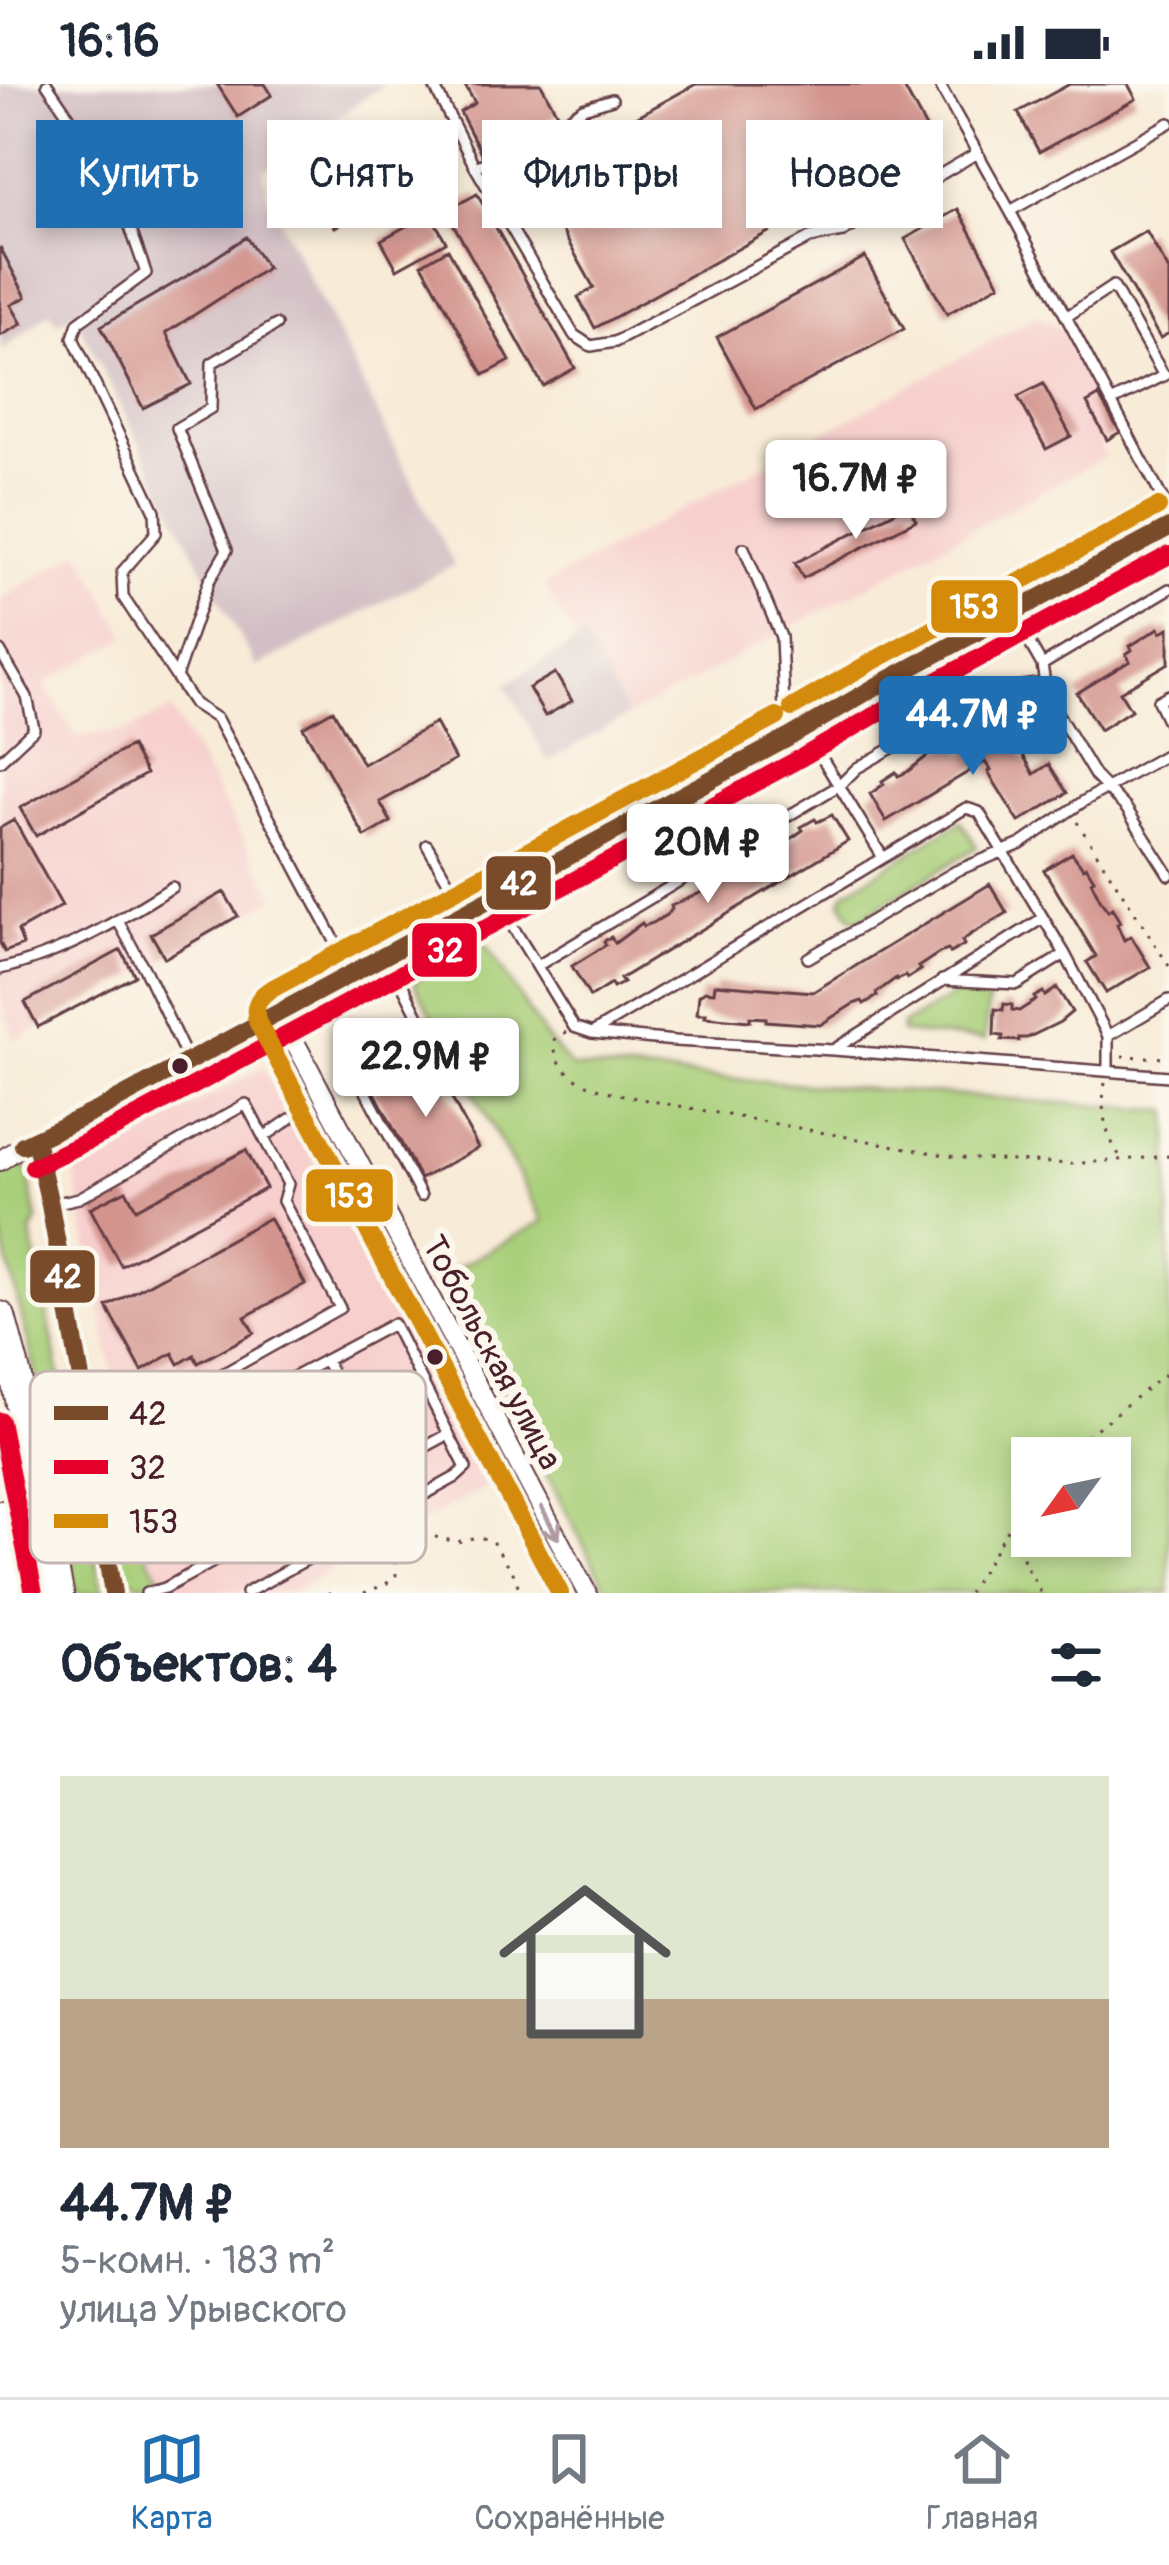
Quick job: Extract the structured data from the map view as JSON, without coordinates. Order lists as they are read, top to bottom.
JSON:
{
  "streets": {
    "street": ["Тобольская улица"]
  },
  "one_way": ["Тобольская улица"],
  "lines": ["transit line 153", "transit line 42", "transit line 32"],
  "legend": ["42", "32", "153"],
  "north": "bottom left",
  "page": {
    "status": "16:16",
    "chip": [
      "Купить",
      "Снять",
      "Фильтры",
      "Новое"
    ],
    "price": [
      "16.7M ₽",
      "44.7M ₽",
      "20M ₽",
      "22.9M ₽"
    ],
    "heading": "Объектов: 4",
    "list": [
      {
        "name": "44.7M ₽",
        "note": "5-комн. · 183 m² · улица Урывского"
      }
    ],
    "tabs": ["Карта", "Сохранённые", "Главная"]
  }
}
